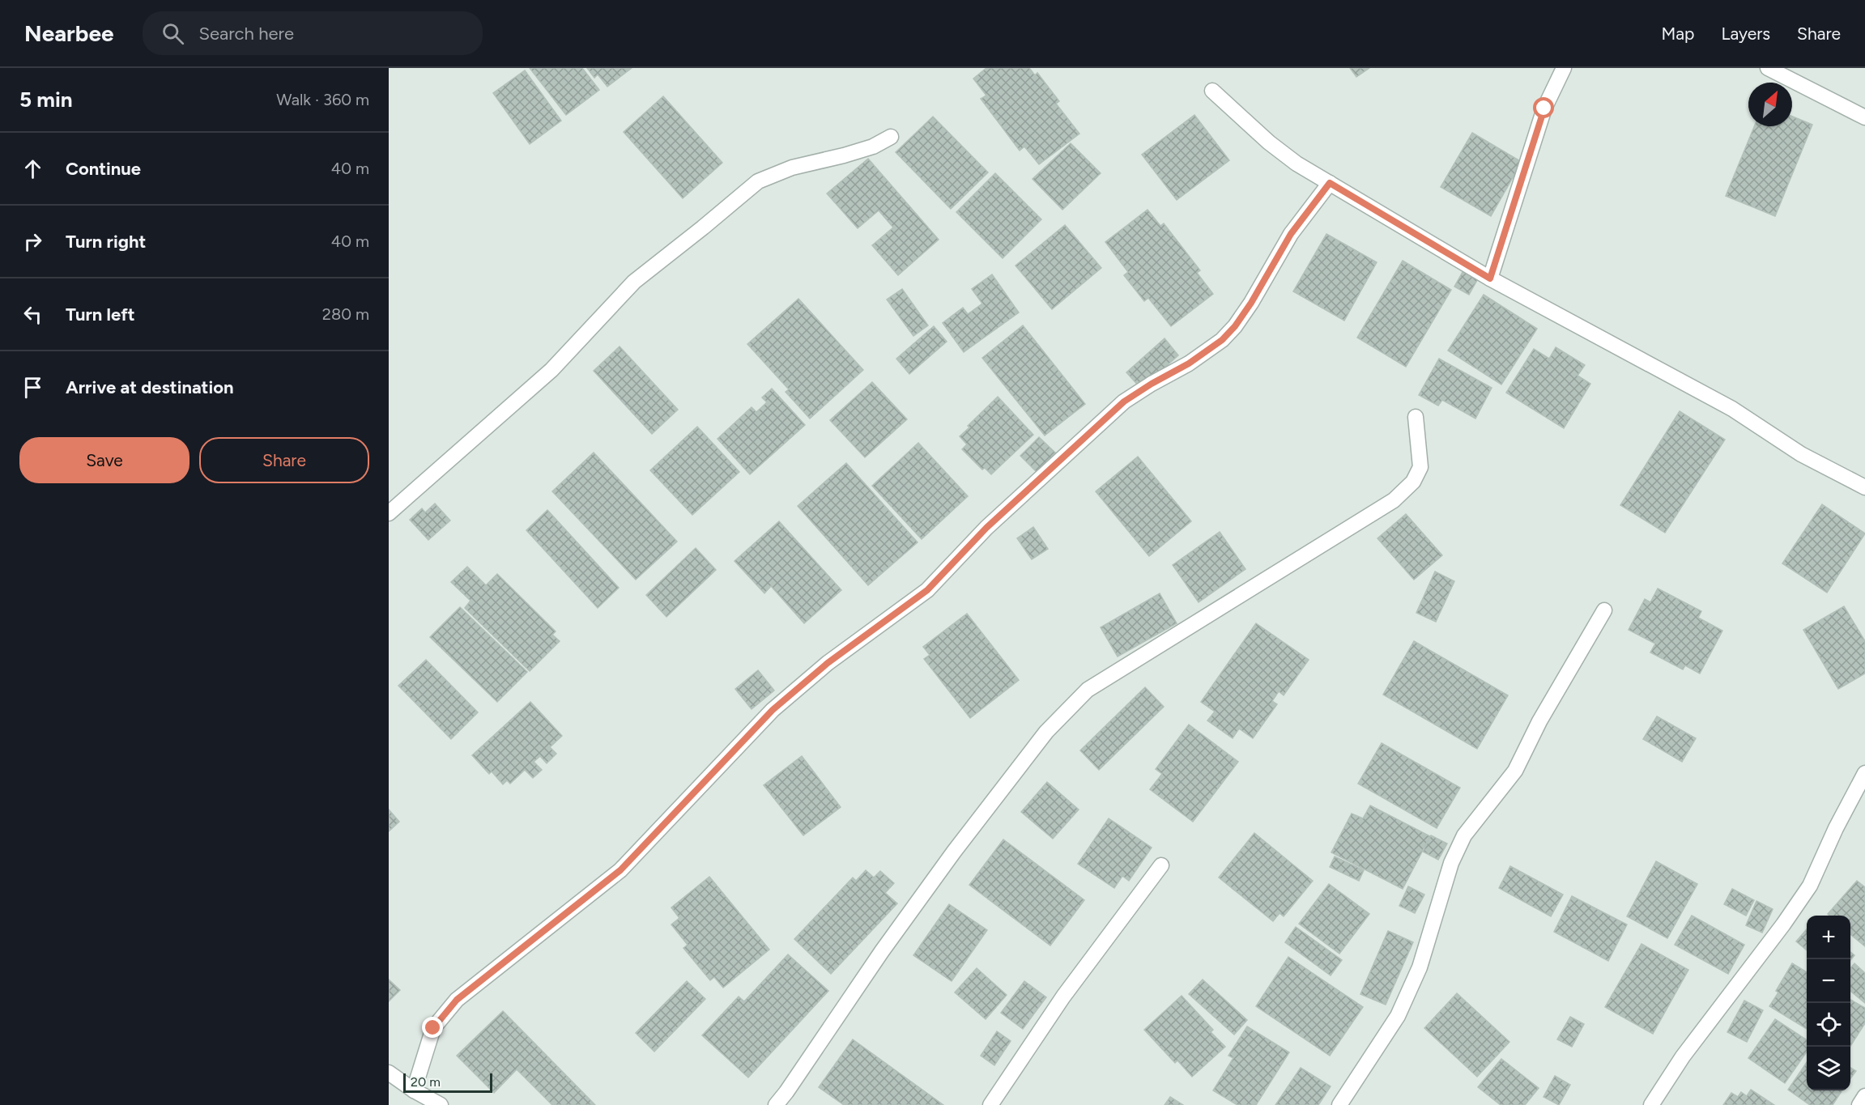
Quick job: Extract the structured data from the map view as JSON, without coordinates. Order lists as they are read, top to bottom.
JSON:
{
  "scale_bar": "20 m",
  "north": "top right",
  "page": {
    "header": "Nearbee",
    "search": "Search here",
    "nav": ["Map", "Layers", "Share"],
    "heading": ["5 min", "Walk · 360 m"],
    "list": [
      ["Continue", "40 m"],
      ["Turn right", "40 m"],
      ["Turn left", "280 m"],
      "Arrive at destination"
    ],
    "buttons": ["Save", "Share"],
    "map_buttons": ["+", "−"],
    "scale": "20 m"
  }
}
